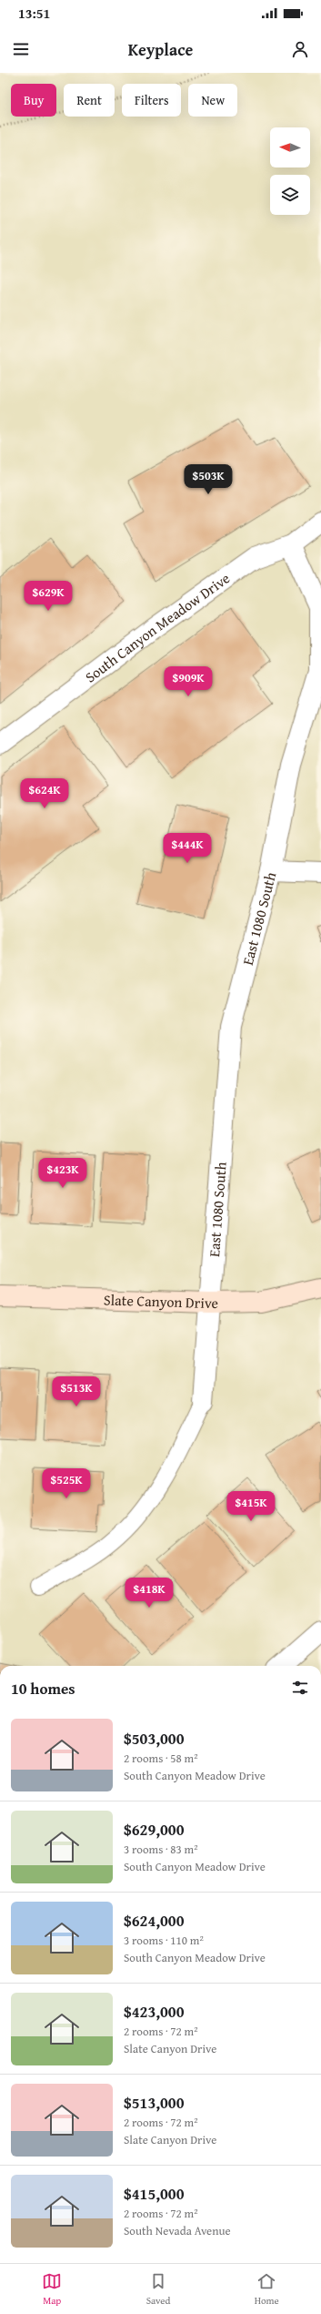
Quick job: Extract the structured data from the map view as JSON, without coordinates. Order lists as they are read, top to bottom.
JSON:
{
  "streets": {
    "street": ["South Canyon Meadow Drive", "East 1080 South", "Slate Canyon Drive"]
  },
  "crossings": [
    ["South Canyon Meadow Drive", "East 1080 South"],
    ["East 1080 South", "Slate Canyon Drive"]
  ],
  "north": "left",
  "page": {
    "status": "13:51",
    "header": "Keyplace",
    "chip": [
      "Buy",
      "Rent",
      "Filters",
      "New"
    ],
    "price": [
      "$503K",
      "$629K",
      "$909K",
      "$624K",
      "$444K",
      "$423K",
      "$513K",
      "$525K",
      "$415K",
      "$418K"
    ],
    "heading": "10 homes",
    "list": [
      {
        "name": "$503,000",
        "note": "2 rooms · 58 m² · South Canyon Meadow Drive"
      },
      {
        "name": "$629,000",
        "note": "3 rooms · 83 m² · South Canyon Meadow Drive"
      },
      {
        "name": "$624,000",
        "note": "3 rooms · 110 m² · South Canyon Meadow Drive"
      },
      {
        "name": "$423,000",
        "note": "2 rooms · 72 m² · Slate Canyon Drive"
      },
      {
        "name": "$513,000",
        "note": "2 rooms · 72 m² · Slate Canyon Drive"
      },
      {
        "name": "$415,000",
        "note": "2 rooms · 72 m² · South Nevada Avenue"
      }
    ],
    "tabs": ["Map", "Saved", "Home"]
  }
}
